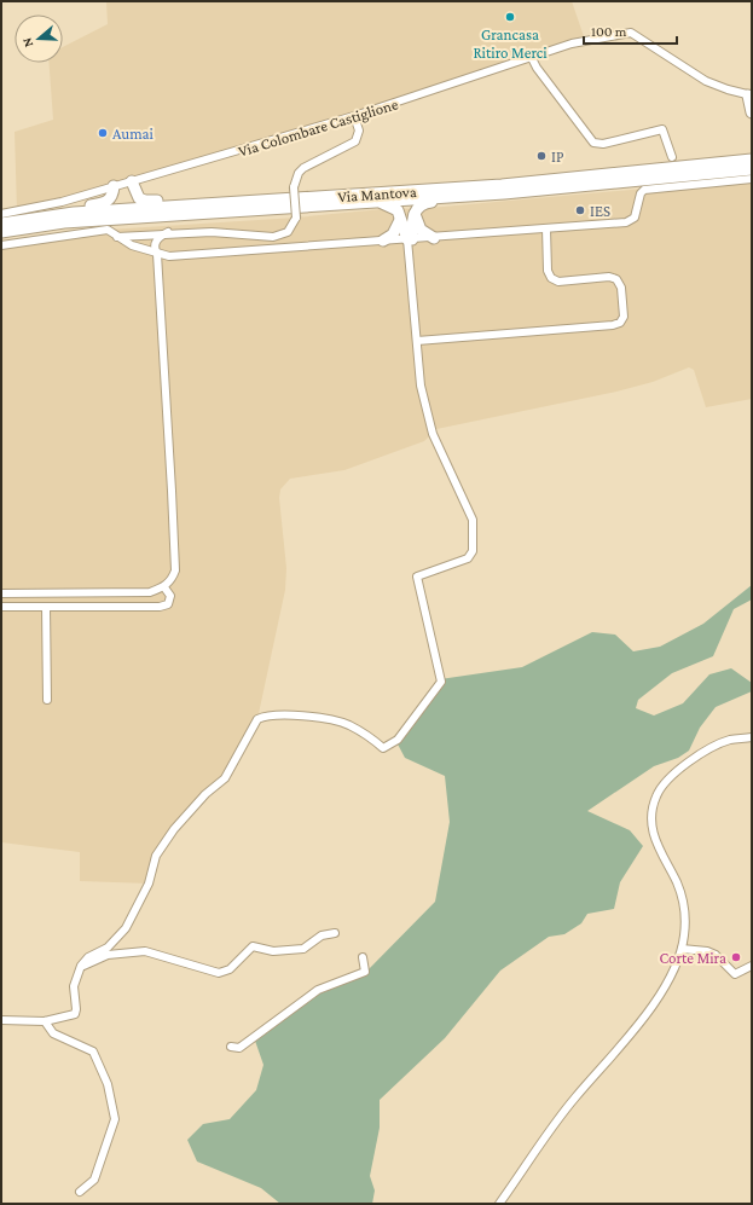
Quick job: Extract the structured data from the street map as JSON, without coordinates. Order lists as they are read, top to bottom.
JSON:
{
  "streets": {
    "highway": ["Via Mantova"],
    "street": ["Via Colombare Castiglione"]
  },
  "places": [
    "Grancasa Ritiro Merci",
    "Aumai",
    "IP",
    "IES",
    "Corte Mira"
  ],
  "scale_bar": "100 m",
  "north": "left"
}
